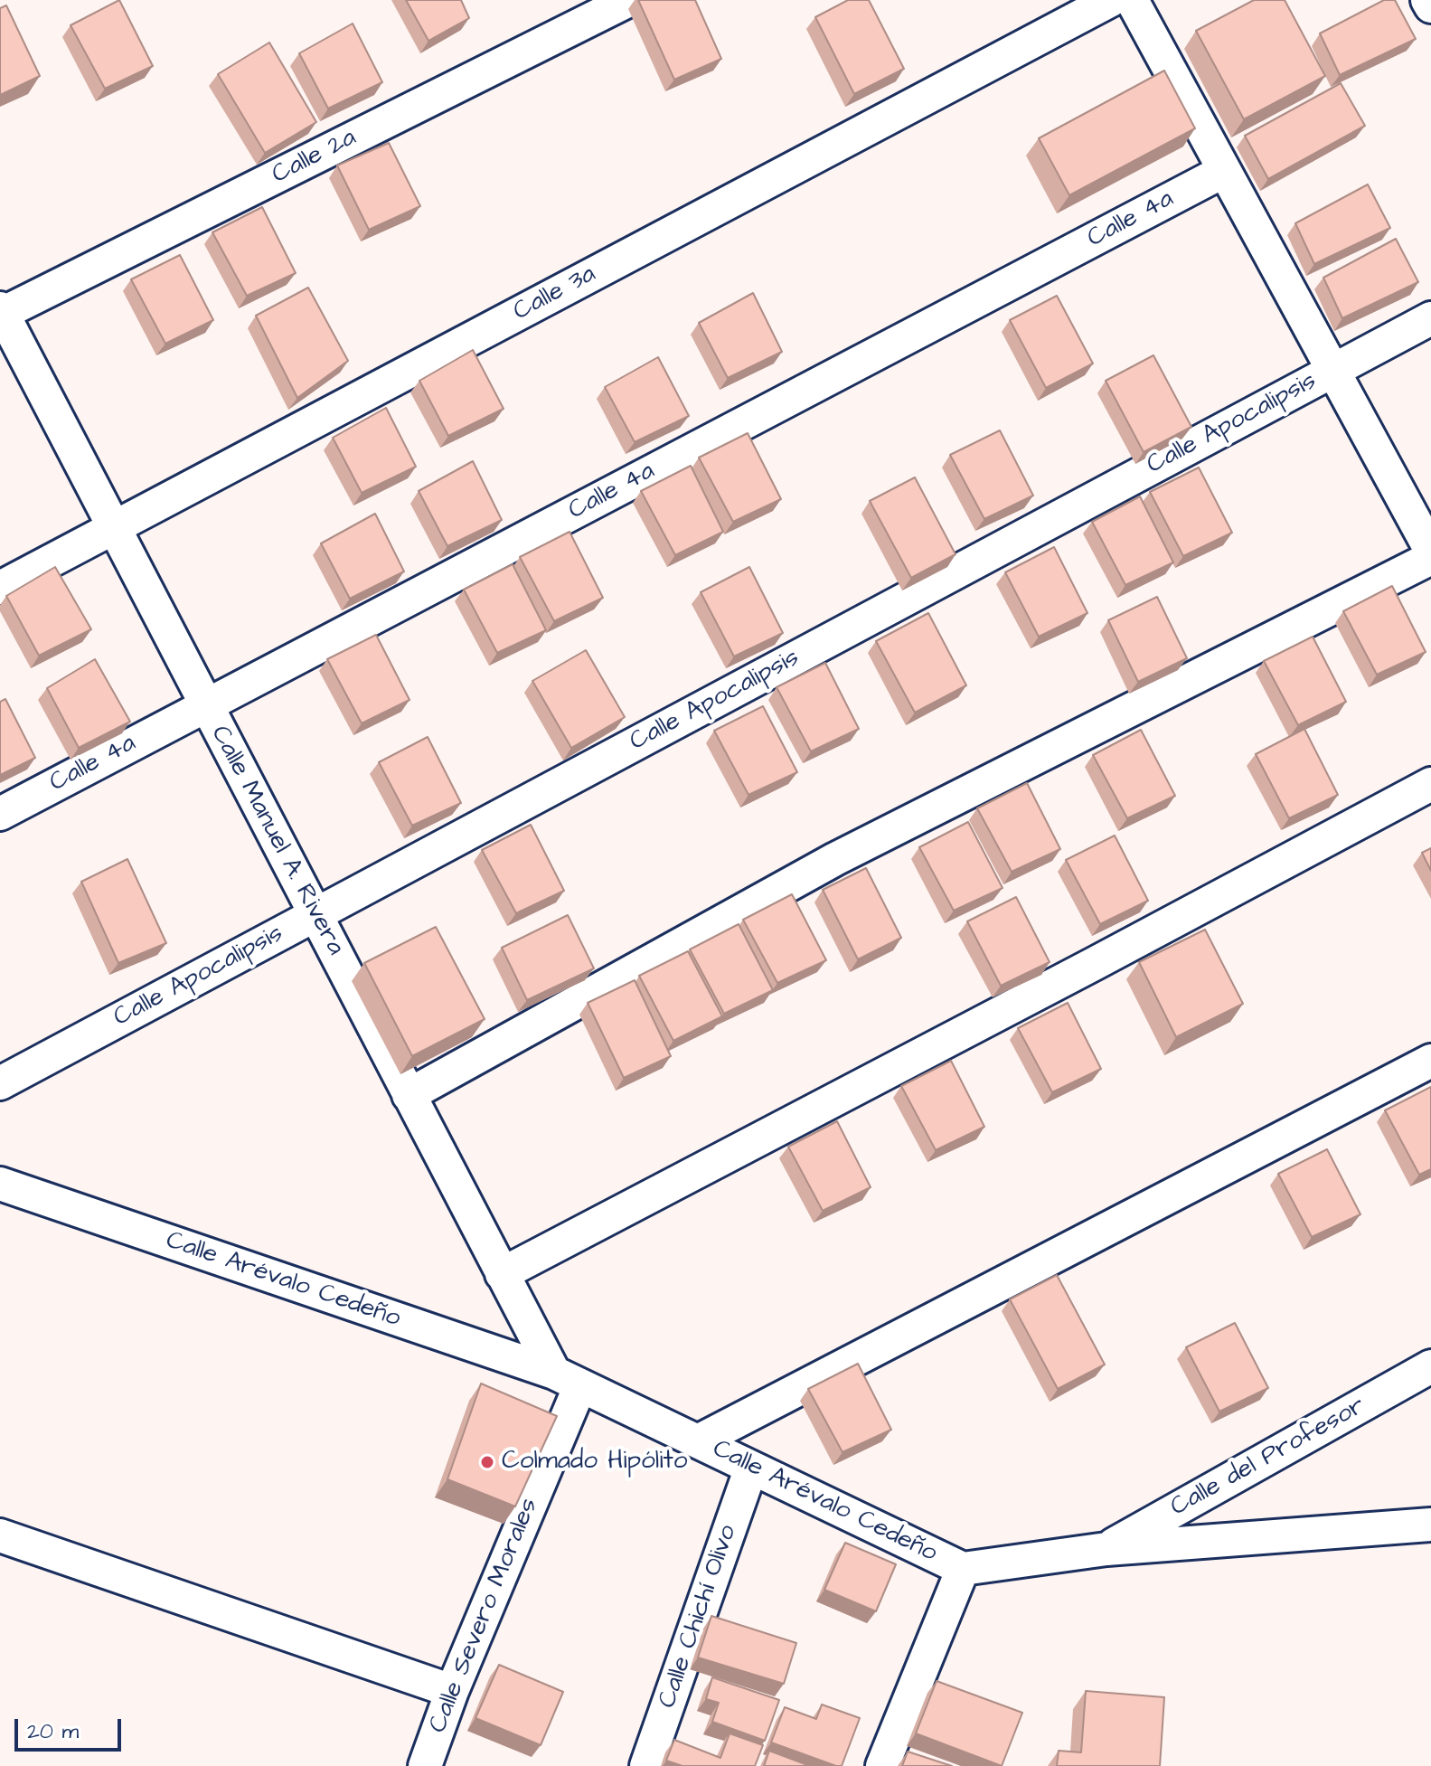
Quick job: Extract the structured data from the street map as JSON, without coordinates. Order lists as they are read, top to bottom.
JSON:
{
  "streets": {
    "street": [
      "Calle 2a",
      "Calle 4a",
      "Calle 3a",
      "Calle Apocalipsis",
      "Calle Manuel A. Rivera",
      "Calle Arévalo Cedeño",
      "Calle del Profesor",
      "Calle Severo Morales",
      "Calle Chichí Olivo"
    ]
  },
  "crossings": [
    ["Calle 2a", "Calle Manuel A. Rivera"],
    ["Calle 4a", "Calle Manuel A. Rivera"],
    ["Calle 3a", "Calle Manuel A. Rivera"],
    ["Calle Apocalipsis", "Calle Manuel A. Rivera"],
    ["Calle Manuel A. Rivera", "Calle Arévalo Cedeño"],
    ["Calle Manuel A. Rivera", "Calle Severo Morales"],
    ["Calle Arévalo Cedeño", "Calle del Profesor"],
    ["Calle Arévalo Cedeño", "Calle Severo Morales"],
    ["Calle Arévalo Cedeño", "Calle Chichí Olivo"]
  ],
  "places": ["Colmado Hipólito"],
  "scale_bar": "20 m"
}
